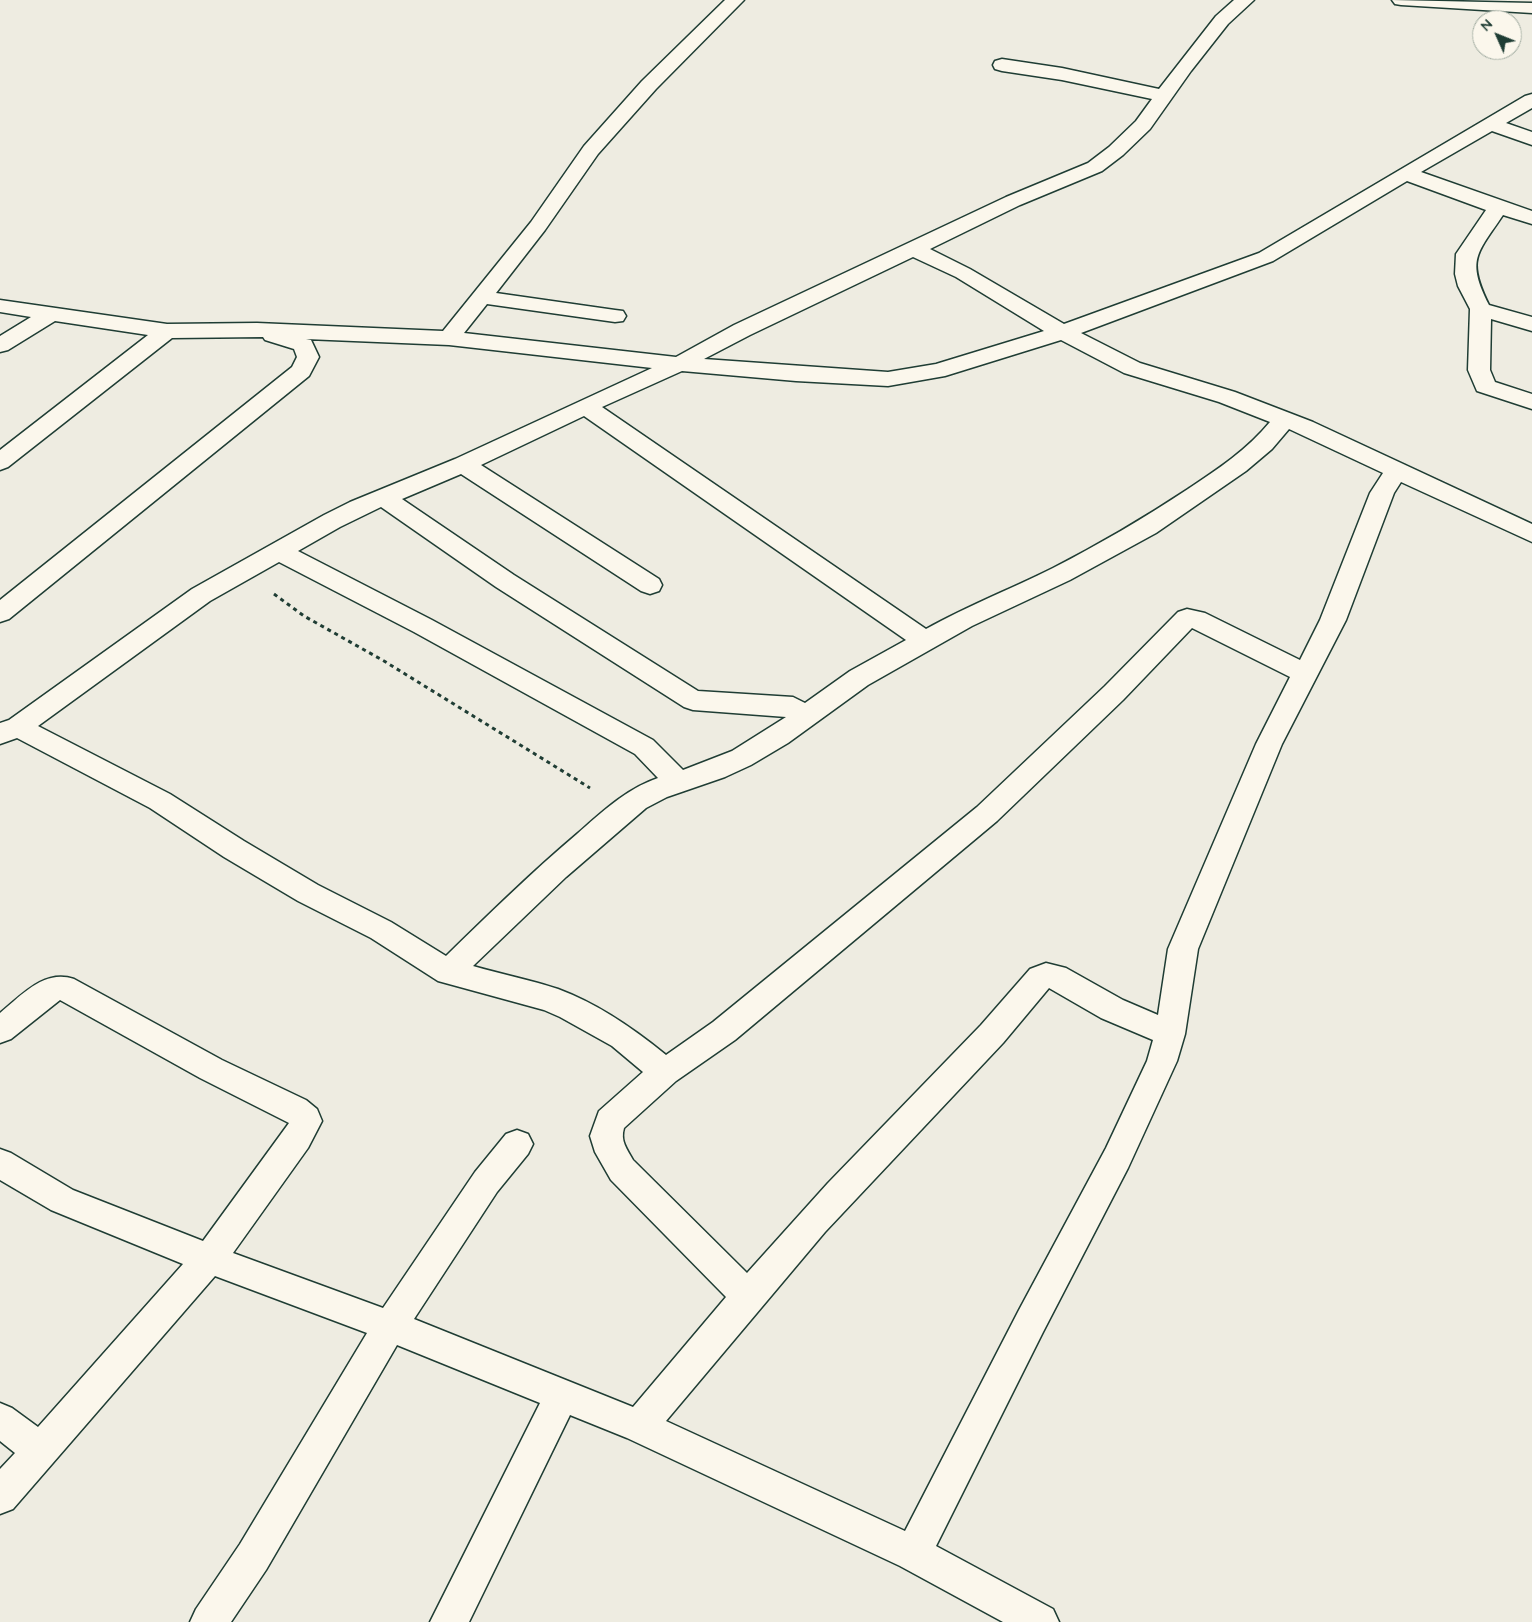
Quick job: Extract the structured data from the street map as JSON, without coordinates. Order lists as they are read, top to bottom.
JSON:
{
  "north": "top left"
}
